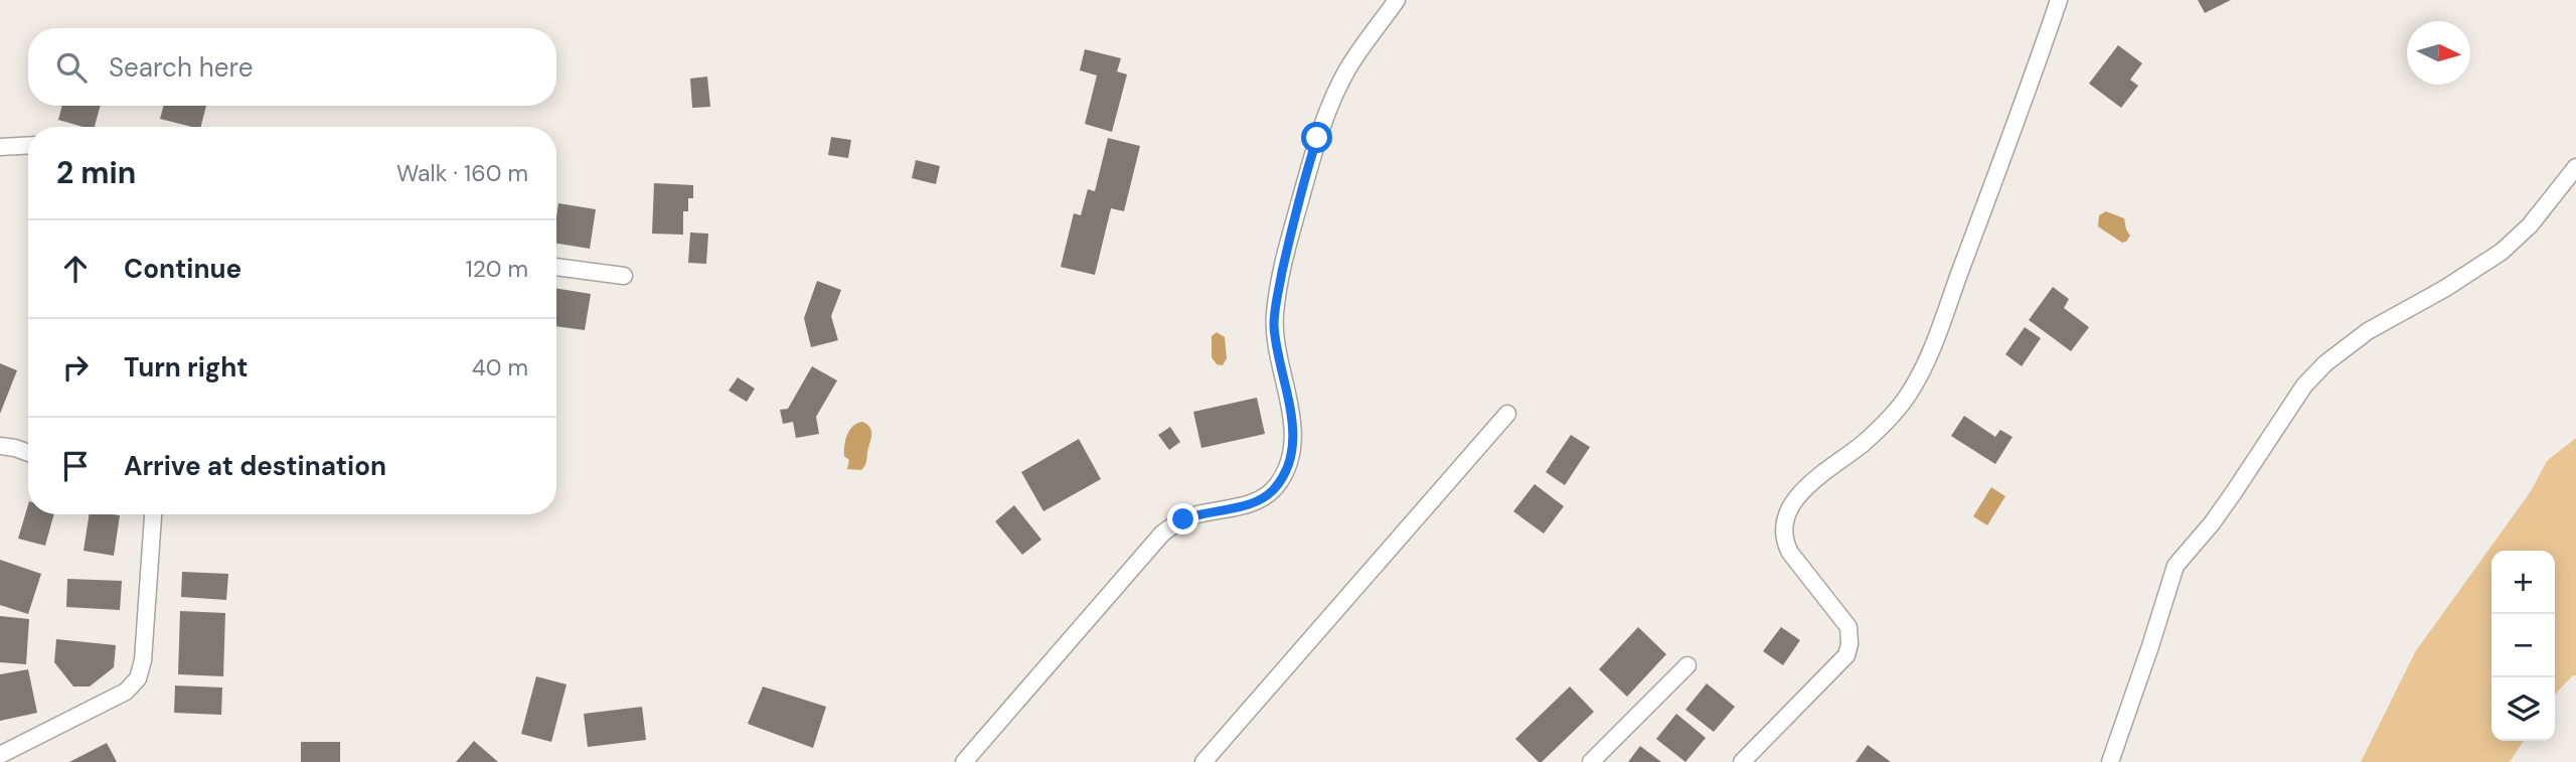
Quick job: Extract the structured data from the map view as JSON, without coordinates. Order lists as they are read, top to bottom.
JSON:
{
  "north": "right",
  "page": {
    "search": "Search here",
    "heading": ["2 min", "Walk · 160 m"],
    "list": [
      ["Continue", "120 m"],
      ["Turn right", "40 m"],
      "Arrive at destination"
    ],
    "map_buttons": ["+", "−"]
  }
}
